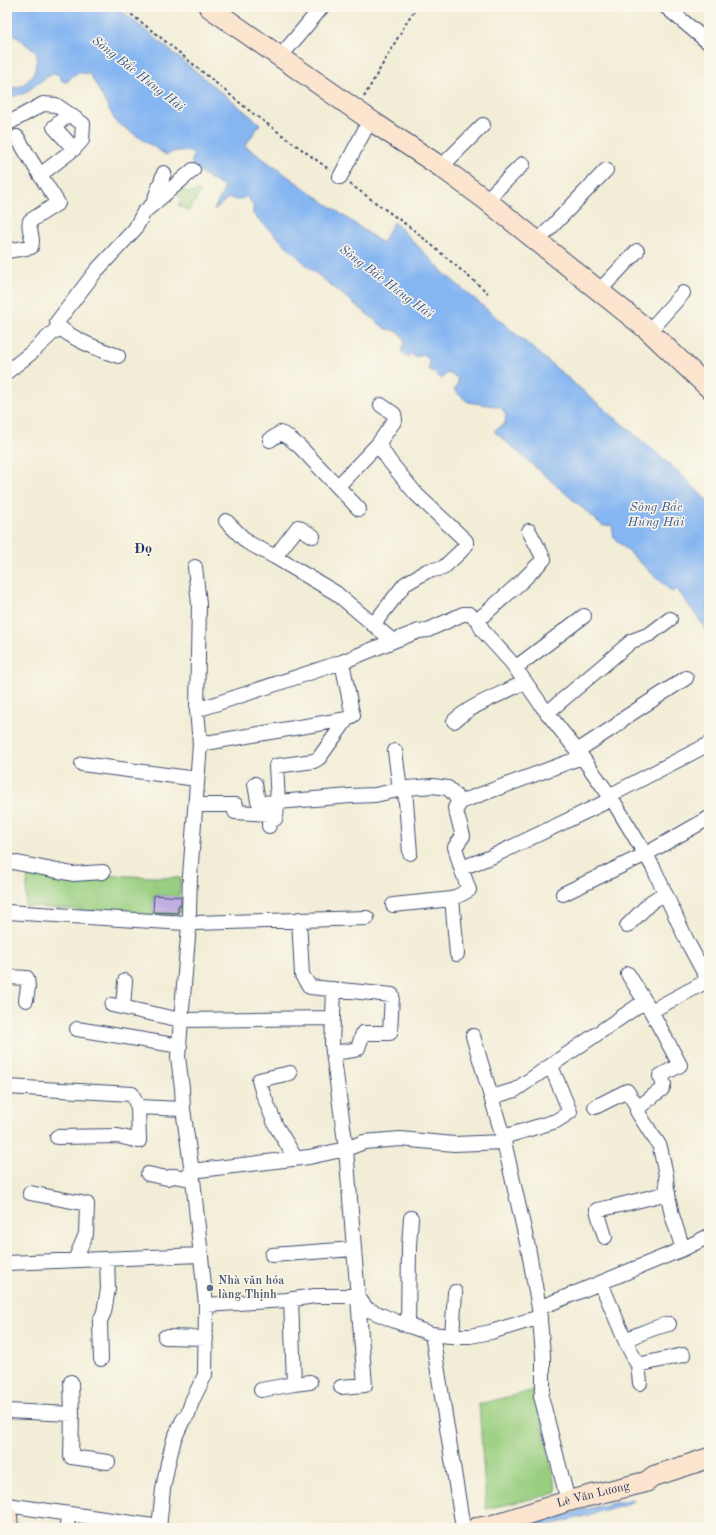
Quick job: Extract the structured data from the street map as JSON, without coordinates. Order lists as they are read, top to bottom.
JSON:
{
  "streets": {
    "street": ["Lê Văn Lương"]
  },
  "districts": ["Đọ"],
  "water": ["Sông Bắc Hưng Hải"],
  "places": ["Nhà văn hóa làng Thịnh"]
}
